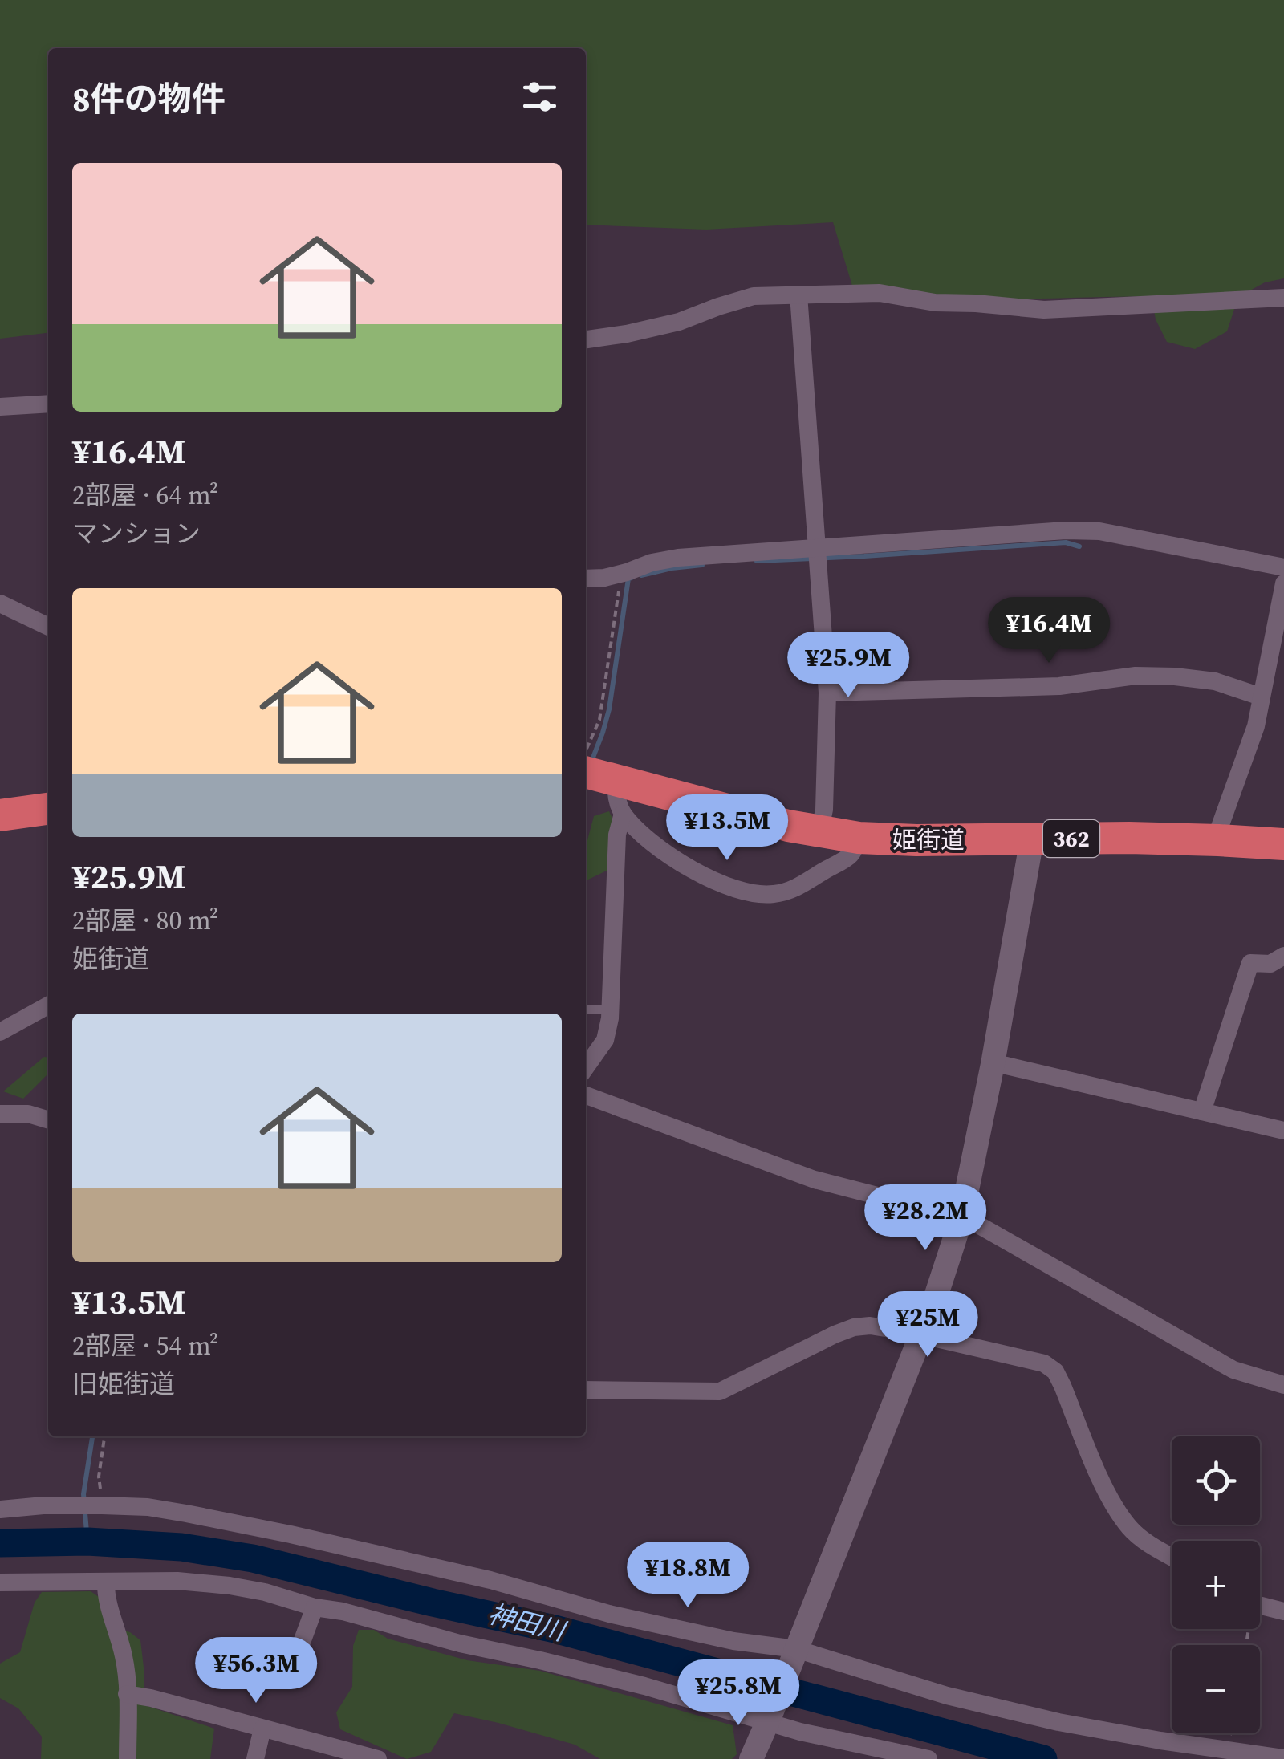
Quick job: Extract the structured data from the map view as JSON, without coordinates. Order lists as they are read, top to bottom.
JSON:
{
  "streets": {
    "highway": ["362", "姫街道"]
  },
  "water": ["神田川"],
  "page": {
    "heading": "8件の物件",
    "list": [
      {
        "name": "¥16.4M",
        "note": "2部屋 · 64 m² · マンション"
      },
      {
        "name": "¥25.9M",
        "note": "2部屋 · 80 m² · 姫街道"
      },
      {
        "name": "¥13.5M",
        "note": "2部屋 · 54 m² · 旧姫街道"
      }
    ],
    "price": [
      "¥16.4M",
      "¥25.9M",
      "¥13.5M",
      "¥28.2M",
      "¥25M",
      "¥18.8M",
      "¥56.3M",
      "¥25.8M"
    ],
    "map_buttons": ["+", "−"]
  }
}
